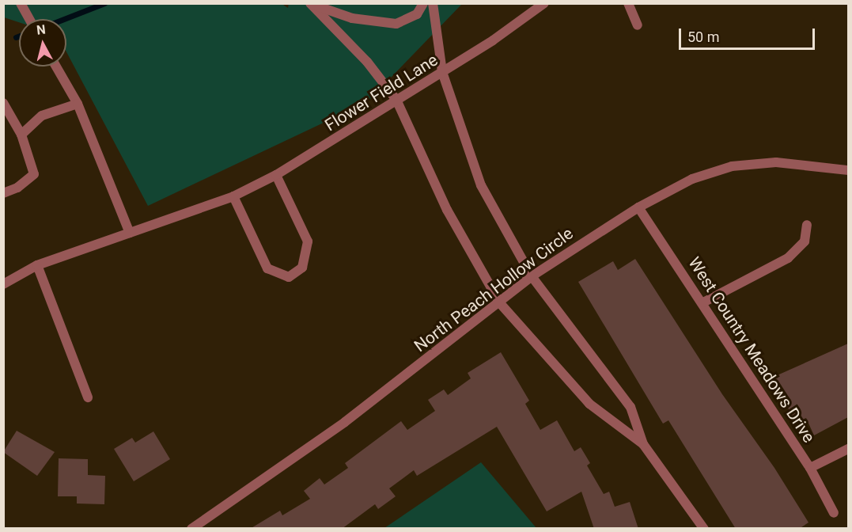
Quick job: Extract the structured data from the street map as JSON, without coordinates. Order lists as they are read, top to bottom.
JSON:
{
  "streets": {
    "street": ["Flower Field Lane", "North Peach Hollow Circle", "West Country Meadows Drive"]
  },
  "crossings": [
    ["North Peach Hollow Circle", "West Country Meadows Drive"]
  ],
  "scale_bar": "50 m",
  "north": "top"
}
